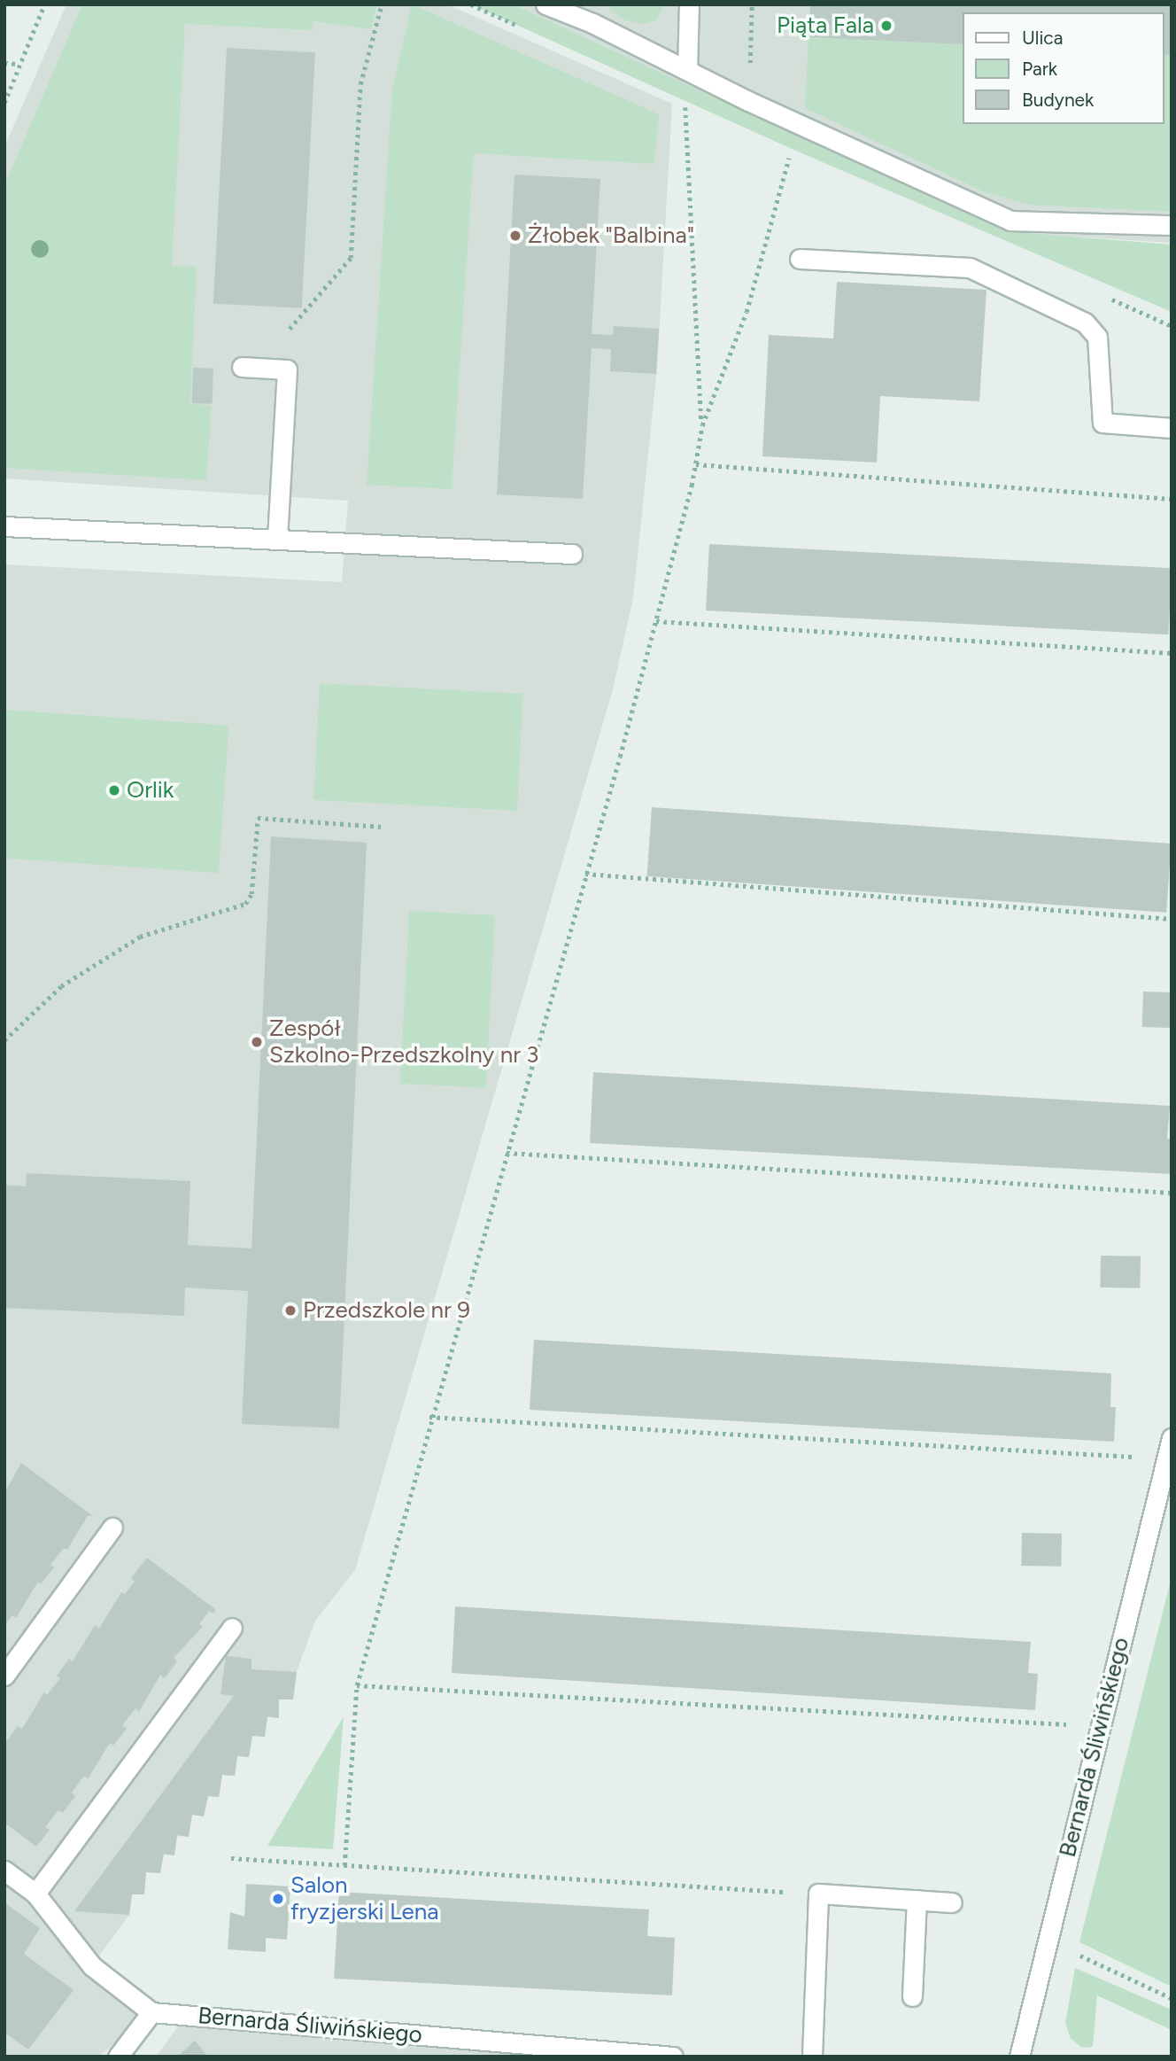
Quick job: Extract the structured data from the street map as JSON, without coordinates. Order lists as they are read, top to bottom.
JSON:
{
  "streets": {
    "street": ["Bernarda Śliwińskiego"]
  },
  "places": [
    "Piąta Fala",
    "Żłobek \"Balbina\"",
    "Orlik",
    "Zespół Szkolno-Przedszkolny nr 3",
    "Przedszkole nr 9",
    "Salon fryzjerski Lena"
  ],
  "legend": ["Ulica", "Park", "Budynek"]
}
